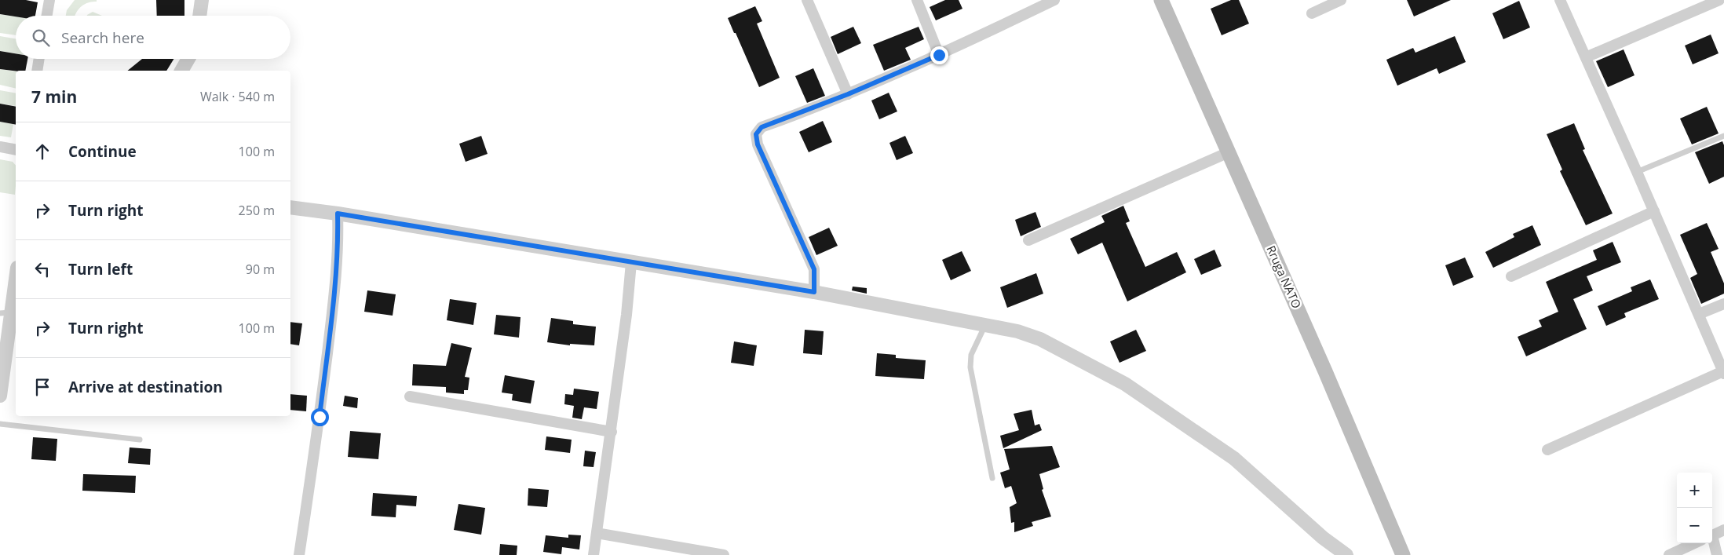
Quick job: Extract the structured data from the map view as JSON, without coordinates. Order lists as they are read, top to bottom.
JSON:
{
  "streets": {
    "main road": ["Rruga NATO"]
  },
  "page": {
    "search": "Search here",
    "heading": ["7 min", "Walk · 540 m"],
    "list": [
      ["Continue", "100 m"],
      ["Turn right", "250 m"],
      ["Turn left", "90 m"],
      ["Turn right", "100 m"],
      "Arrive at destination"
    ],
    "map_buttons": ["+", "−"]
  }
}
